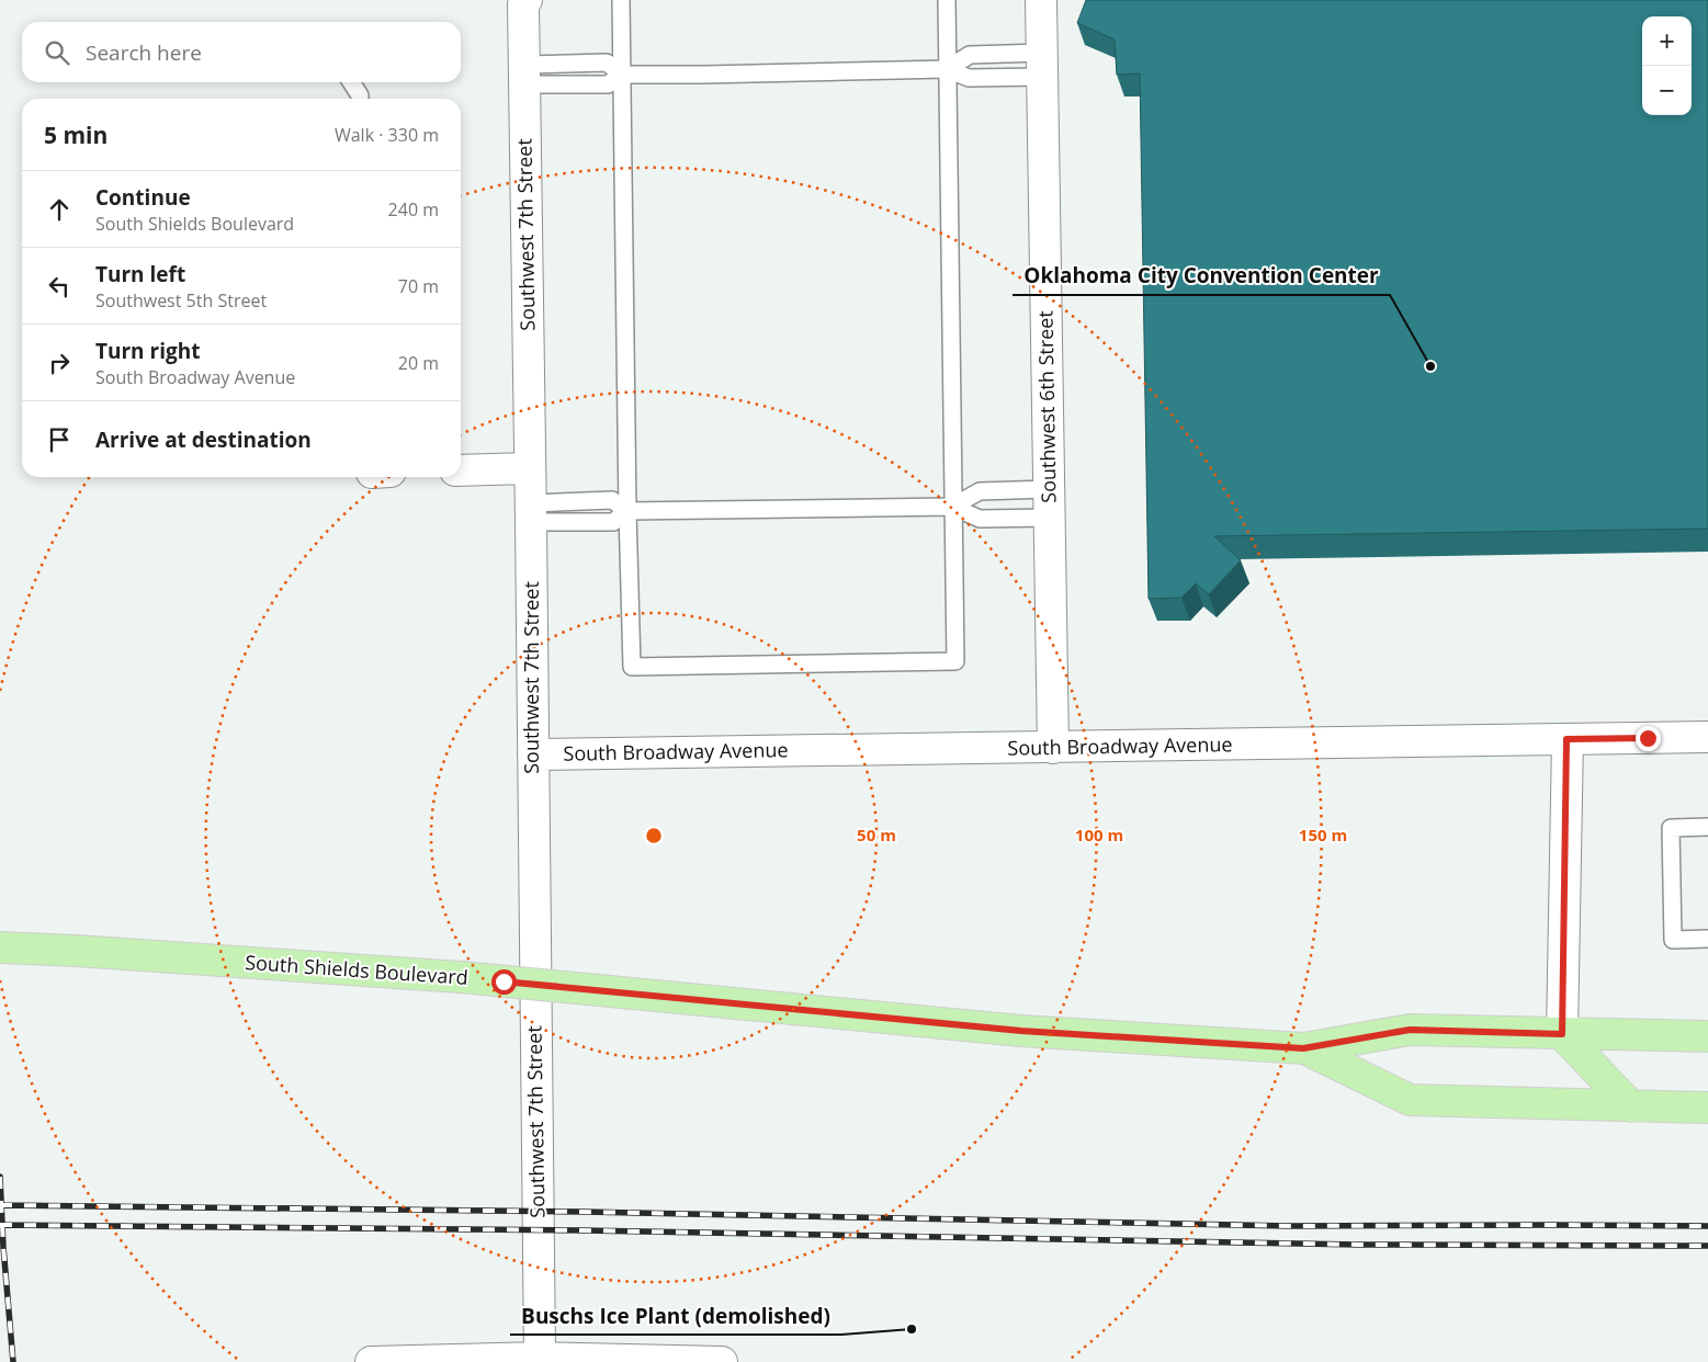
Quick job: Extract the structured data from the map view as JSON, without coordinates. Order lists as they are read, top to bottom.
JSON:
{
  "streets": {
    "main road": ["South Shields Boulevard"],
    "street": ["Southwest 7th Street", "Southwest 6th Street", "South Broadway Avenue"]
  },
  "crossings": [
    ["Southwest 7th Street", "South Broadway Avenue"],
    ["Southwest 6th Street", "South Broadway Avenue"]
  ],
  "places": ["Oklahoma City Convention Center", "Buschs Ice Plant (demolished)"],
  "page": {
    "map_buttons": ["+", "−"],
    "search": "Search here",
    "heading": ["5 min", "Walk · 330 m"],
    "list": [
      ["Continue", "South Shields Boulevard", "240 m"],
      ["Turn left", "Southwest 5th Street", "70 m"],
      ["Turn right", "South Broadway Avenue", "20 m"],
      "Arrive at destination"
    ]
  },
  "rings": ["50 m", "100 m", "150 m"]
}
